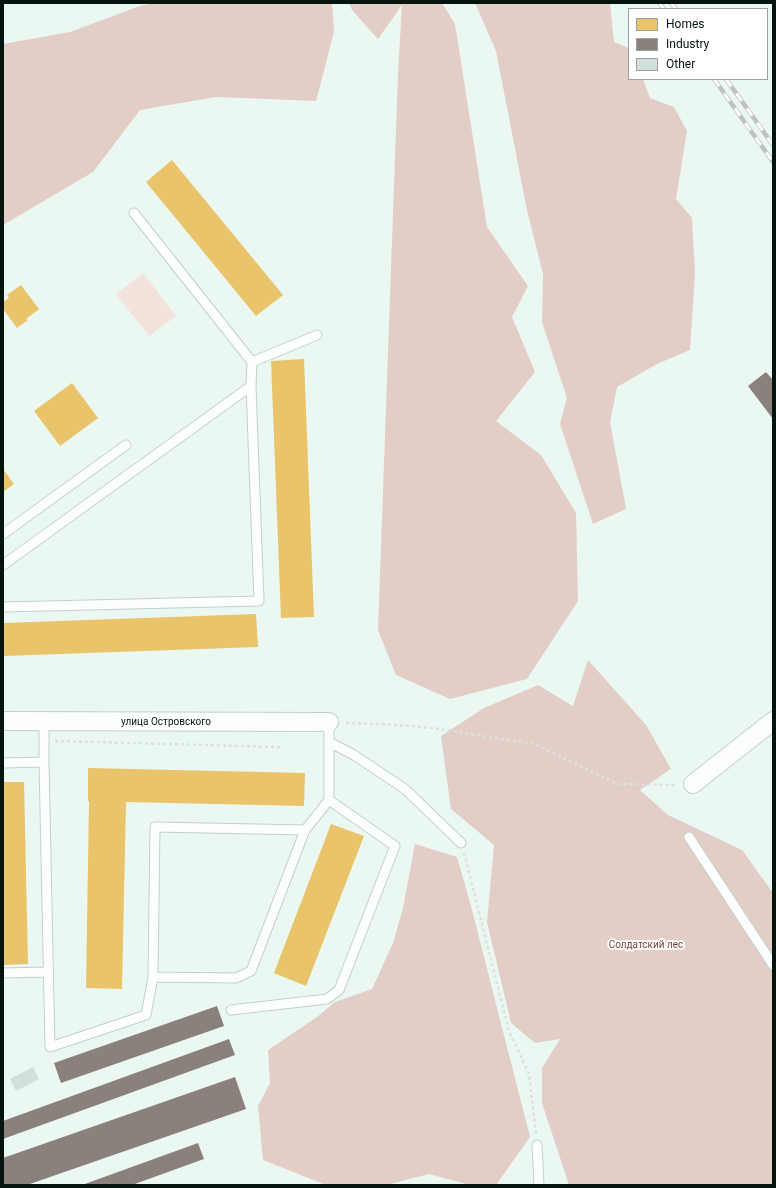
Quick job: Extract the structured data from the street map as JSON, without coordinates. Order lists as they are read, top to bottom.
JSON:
{
  "streets": {
    "street": ["улица Островского"]
  },
  "parks": ["Солдатский лес"],
  "legend": ["Homes", "Industry", "Other"]
}
